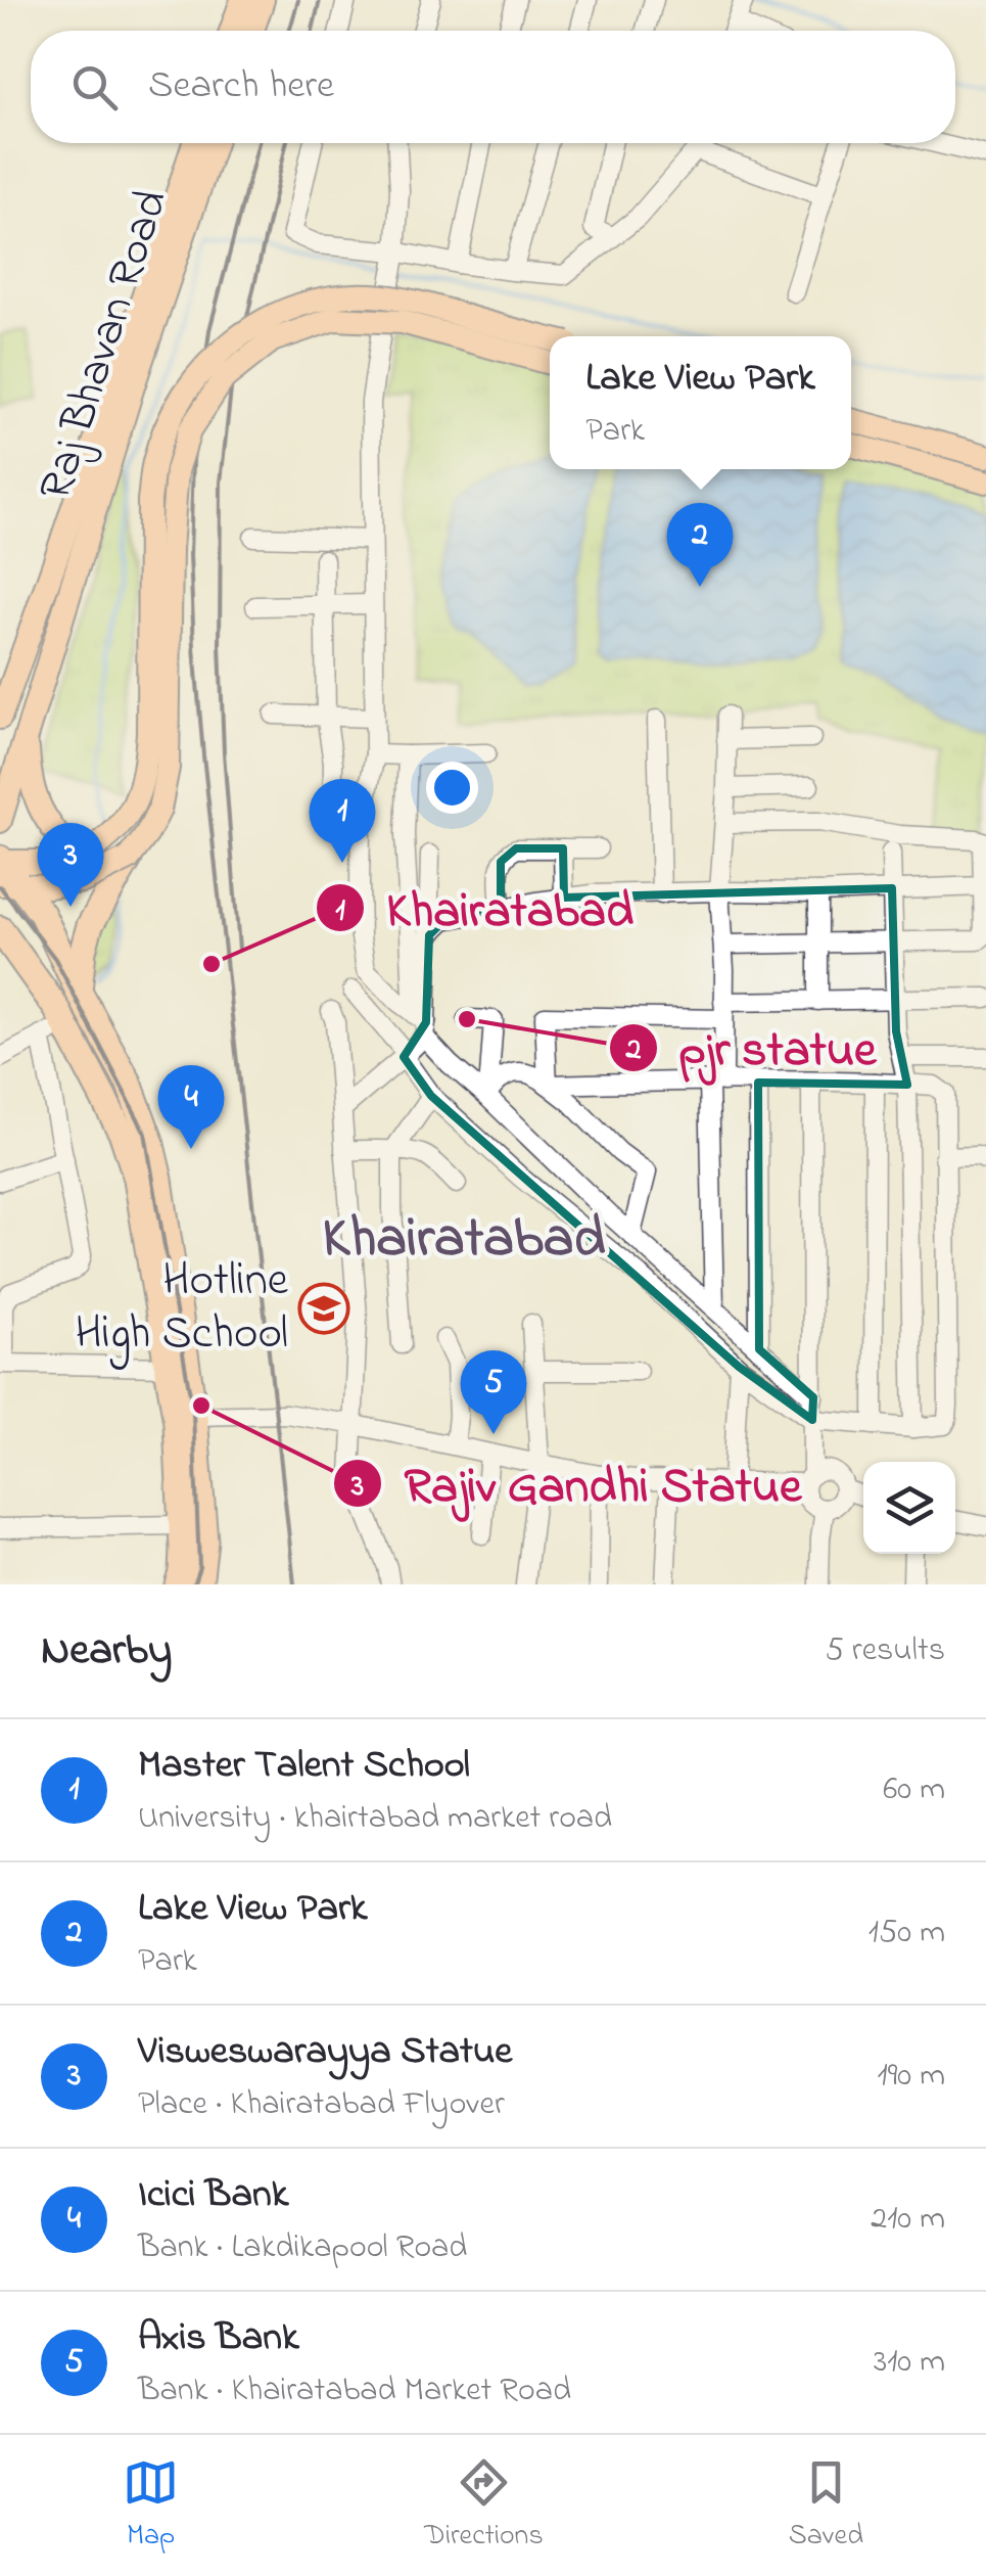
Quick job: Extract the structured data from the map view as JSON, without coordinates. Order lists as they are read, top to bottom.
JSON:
{
  "streets": {
    "main road": ["Raj Bhavan Road"]
  },
  "districts": ["Khairatabad"],
  "places": {
    "other": ["Khairatabad", "pjr statue", "Rajiv Gandhi Statue"],
    "school or university": ["Hotline High School"]
  },
  "page": {
    "search": "Search here",
    "popup": ["Lake View Park", "Park"],
    "pins": [
      "2",
      "1",
      "3",
      "4",
      "5"
    ],
    "heading": ["Nearby", "5 results"],
    "list": [
      {
        "mark": "1",
        "name": "Master Talent School",
        "note": "University · khairtabad market road",
        "value": "60 m"
      },
      {
        "mark": "2",
        "name": "Lake View Park",
        "note": "Park",
        "value": "150 m"
      },
      {
        "mark": "3",
        "name": "Visweswarayya Statue",
        "note": "Place · Khairatabad Flyover",
        "value": "190 m"
      },
      {
        "mark": "4",
        "name": "Icici Bank",
        "note": "Bank · Lakdikapool Road",
        "value": "210 m"
      },
      {
        "mark": "5",
        "name": "Axis Bank",
        "note": "Bank · Khairatabad Market Road",
        "value": "310 m"
      }
    ],
    "nav": ["Map", "Directions", "Saved"]
  }
}
